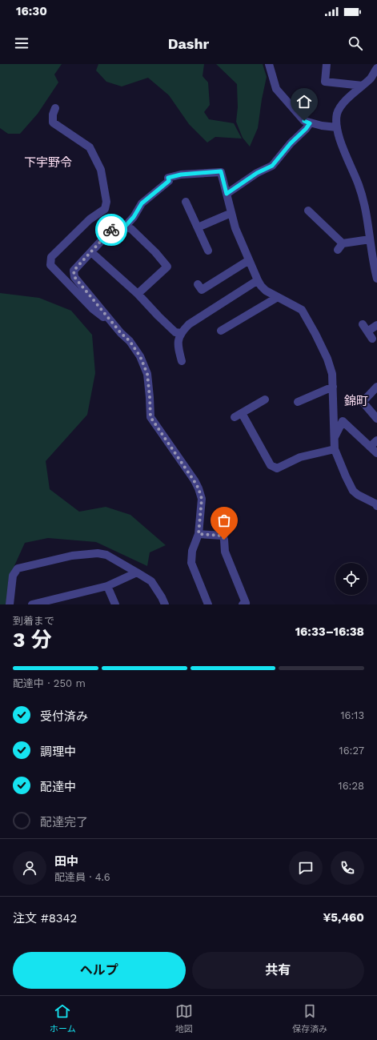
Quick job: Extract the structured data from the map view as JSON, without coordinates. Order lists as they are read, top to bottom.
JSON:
{
  "districts": ["下宇野令", "錦町"],
  "page": {
    "status": "16:30",
    "header": "Dashr",
    "heading": ["3 分", "到着まで", "16:33–16:38"],
    "panel": [
      "田中",
      "配達員 · 4.6",
      "注文 #8342",
      "¥5,460"
    ],
    "bar": "配達中 · 250 m",
    "list": [
      ["受付済み", "16:13"],
      ["調理中", "16:27"],
      ["配達中", "16:28"],
      "配達完了"
    ],
    "buttons": ["ヘルプ", "共有"],
    "tabs": ["ホーム", "地図", "保存済み"]
  }
}
